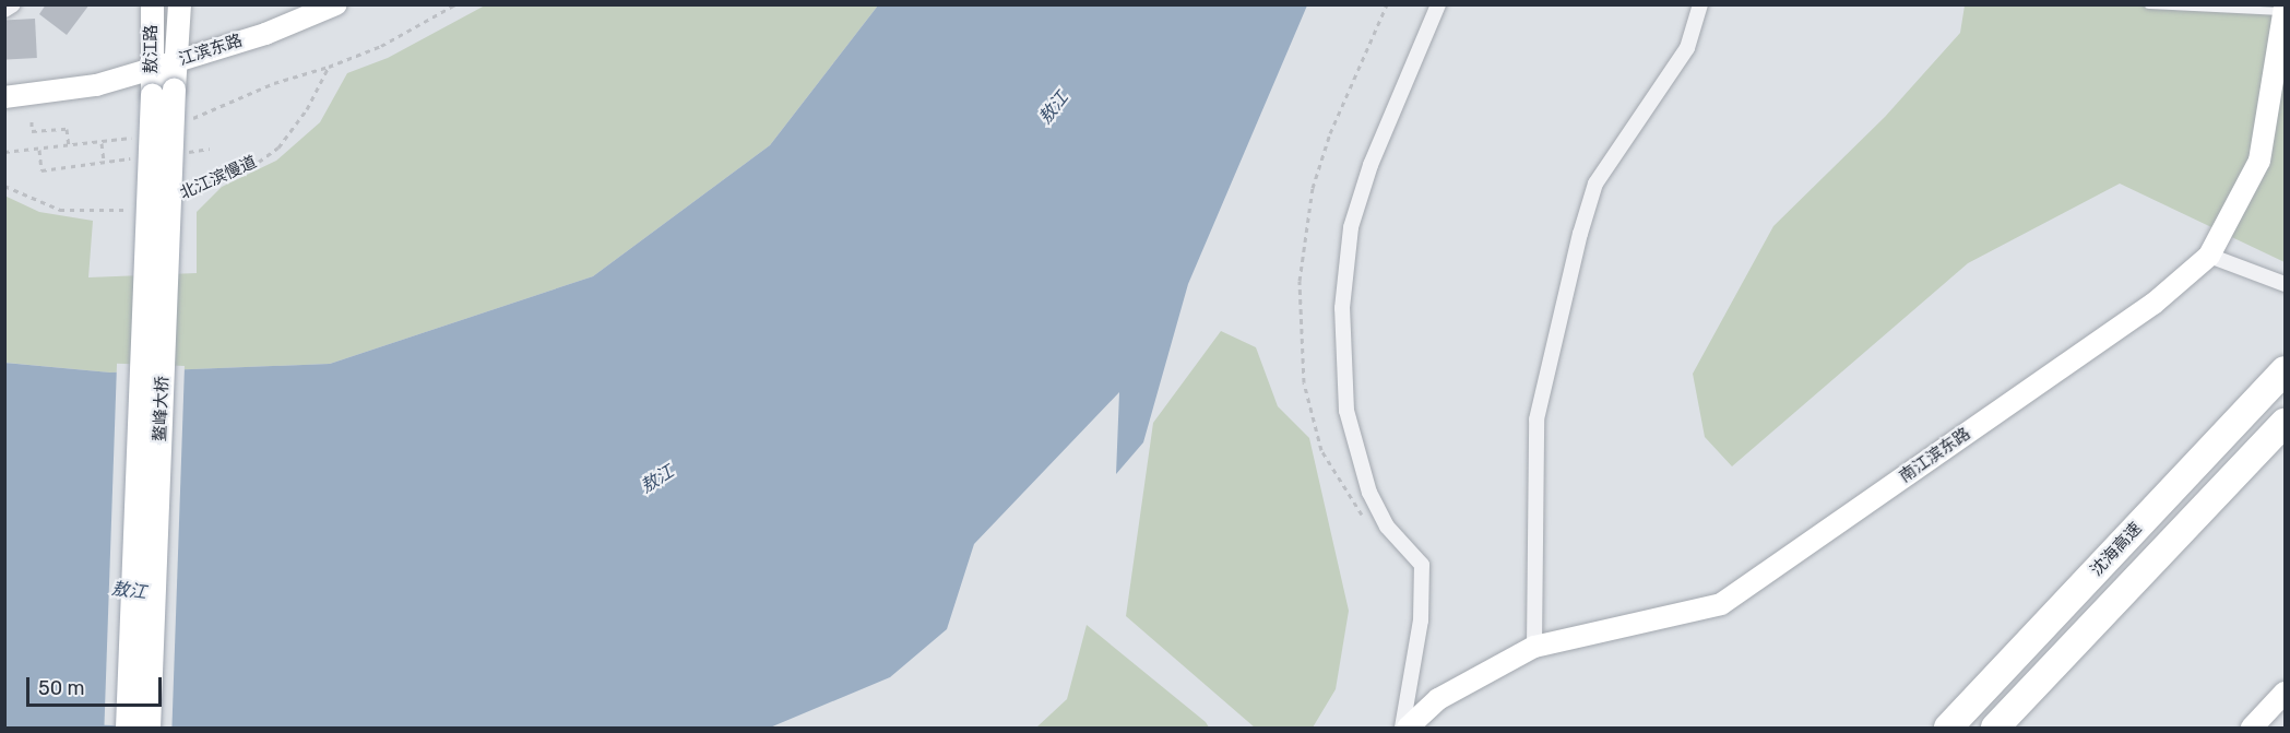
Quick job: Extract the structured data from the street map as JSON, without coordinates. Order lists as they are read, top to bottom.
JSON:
{
  "streets": {
    "highway": ["沈海高速"],
    "main road": [
      "敖江路",
      "江滨东路",
      "鳌峰大桥",
      "南江滨东路"
    ],
    "path": ["北江滨慢道"]
  },
  "crossings": [
    ["敖江路", "江滨东路"],
    ["敖江路", "鳌峰大桥"]
  ],
  "water": ["敖江"],
  "scale_bar": "50 m"
}
